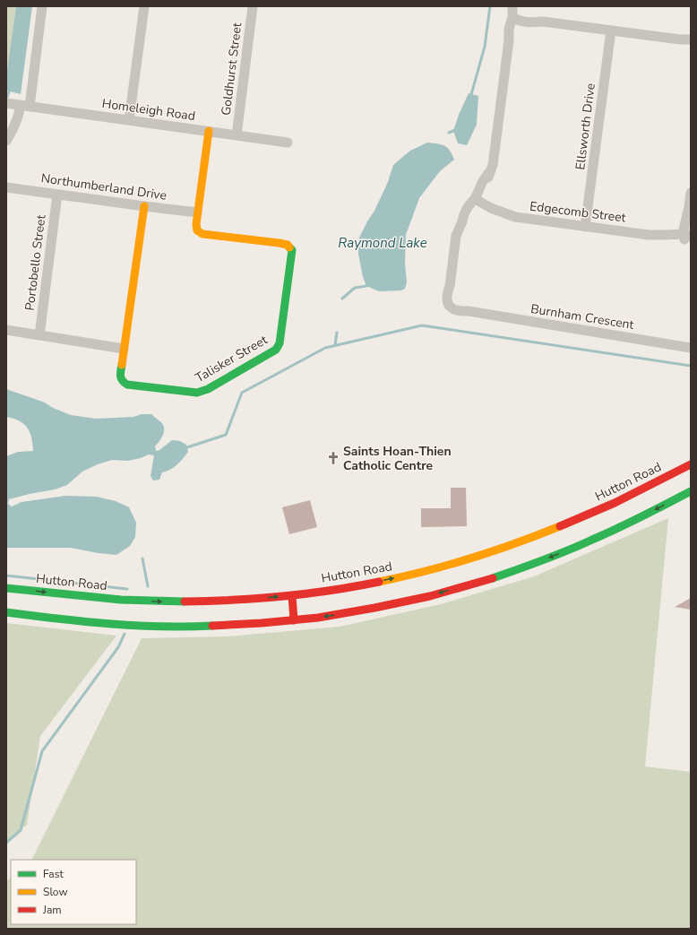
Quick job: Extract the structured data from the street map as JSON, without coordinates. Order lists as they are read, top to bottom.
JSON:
{
  "streets": {
    "main road": ["Talisker Street", "Hutton Road"],
    "street": [
      "Goldhurst Street",
      "Homeleigh Road",
      "Ellsworth Drive",
      "Northumberland Drive",
      "Edgecomb Street",
      "Portobello Street",
      "Burnham Crescent"
    ]
  },
  "crossings": [
    ["Goldhurst Street", "Homeleigh Road"],
    ["Homeleigh Road", "Talisker Street"],
    ["Ellsworth Drive", "Edgecomb Street"],
    ["Northumberland Drive", "Portobello Street"],
    ["Northumberland Drive", "Talisker Street"],
    ["Edgecomb Street", "Burnham Crescent"]
  ],
  "water": ["Raymond Lake"],
  "places": {
    "church": ["Saints Hoan-Thien Catholic Centre"]
  },
  "legend": ["Fast", "Slow", "Jam"]
}
